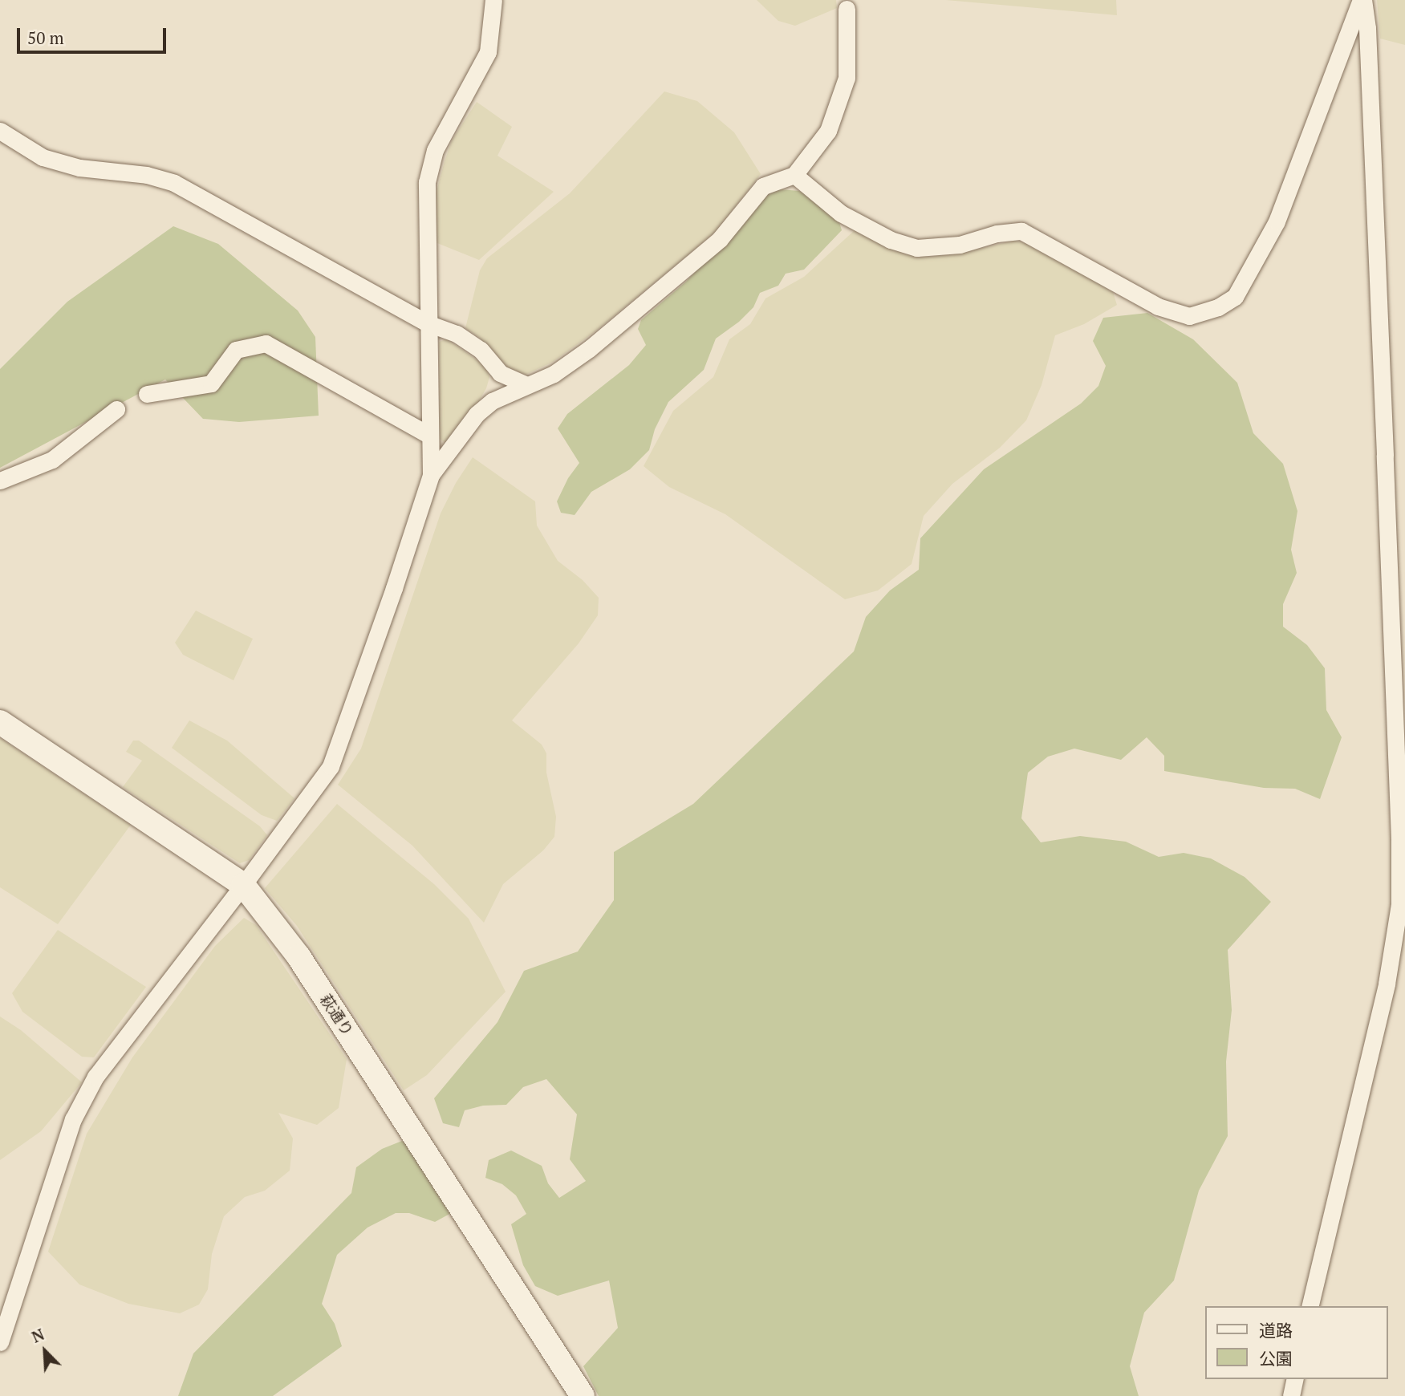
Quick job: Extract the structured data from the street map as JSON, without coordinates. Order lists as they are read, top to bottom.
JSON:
{
  "streets": {
    "street": ["萩通り"]
  },
  "legend": ["道路", "公園"],
  "scale_bar": "50 m",
  "north": "top left"
}
